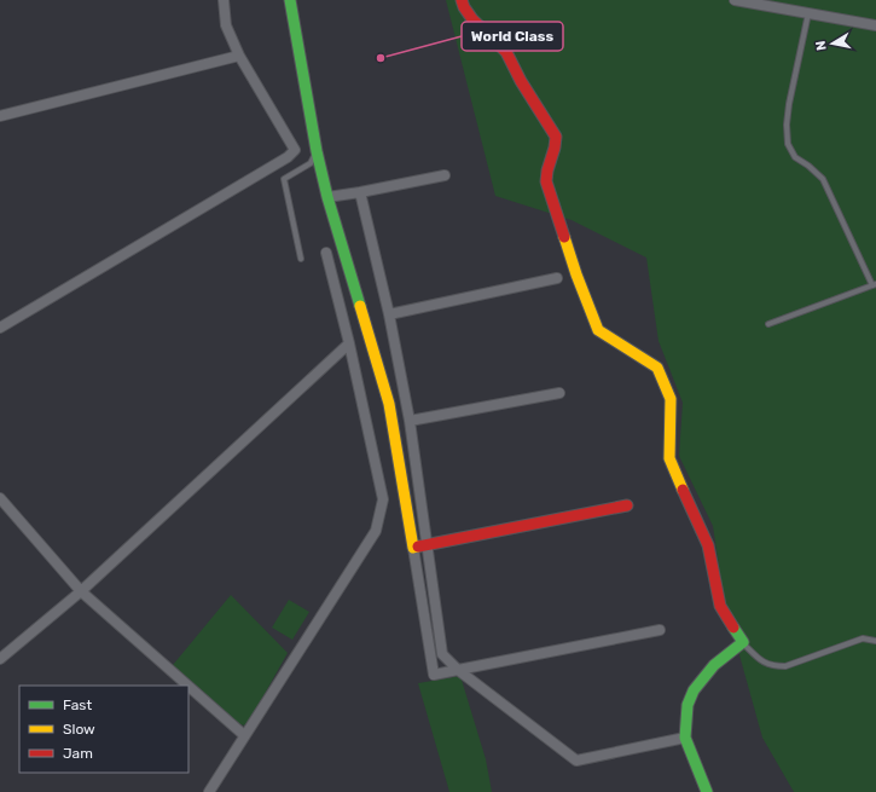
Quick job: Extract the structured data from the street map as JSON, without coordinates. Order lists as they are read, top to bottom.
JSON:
{
  "places": ["World Class"],
  "legend": ["Fast", "Slow", "Jam"],
  "north": "left"
}
